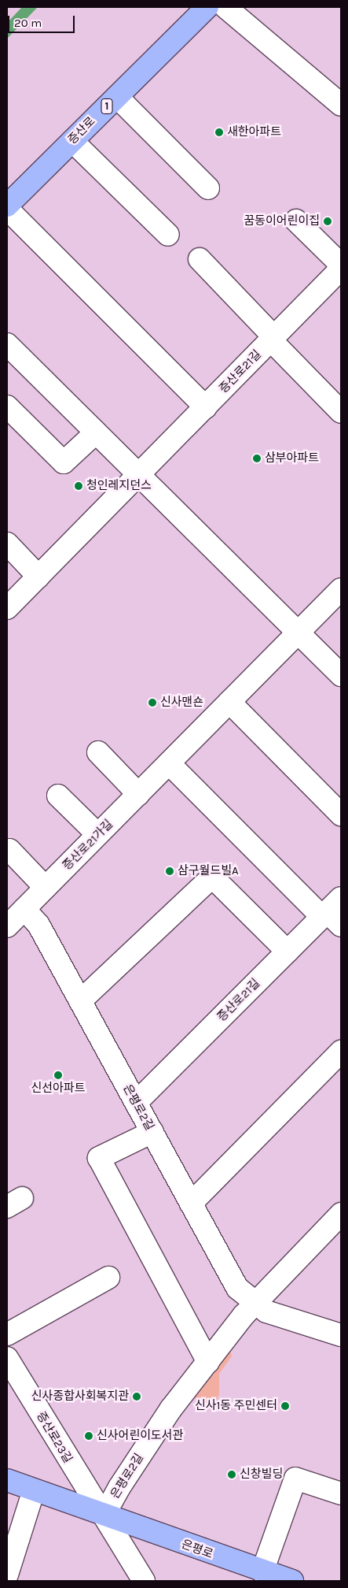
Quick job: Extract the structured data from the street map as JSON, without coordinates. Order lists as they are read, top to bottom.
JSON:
{
  "streets": {
    "main road": ["1", "증산로", "은평로"],
    "street": [
      "증산로21길",
      "증산로21가길",
      "은평로2길",
      "증산로23길"
    ]
  },
  "crossings": [
    ["증산로21길", "은평로2길"],
    ["증산로21가길", "은평로2길"],
    ["은평로2길", "증산로23길"],
    ["은평로2길", "은평로"],
    ["증산로23길", "은평로"]
  ],
  "places": [
    "새한아파트",
    "꿈동이어린이집",
    "삼부아파트",
    "청인레지던스",
    "신사맨숀",
    "삼구월드빌A",
    "신선아파트",
    "신사종합사회복지관",
    "신사1동 주민센터",
    "신사어린이도서관",
    "신창빌딩"
  ],
  "scale_bar": "20 m"
}
